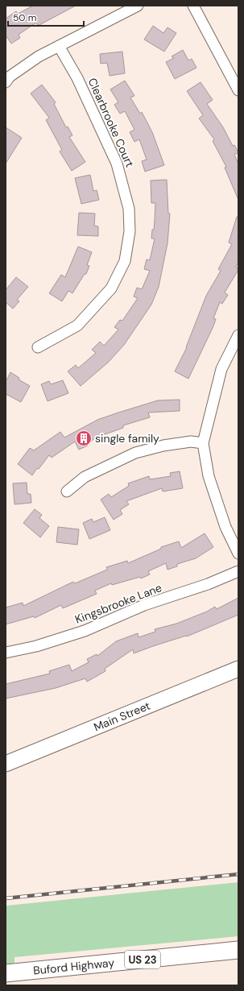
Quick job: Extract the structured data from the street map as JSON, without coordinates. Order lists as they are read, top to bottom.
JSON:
{
  "streets": {
    "main road": ["US 23", "Buford Highway"],
    "street": ["Clearbrooke Court", "Kingsbrooke Lane", "Main Street"]
  },
  "places": {
    "building": ["single family"]
  },
  "scale_bar": "50 m"
}
